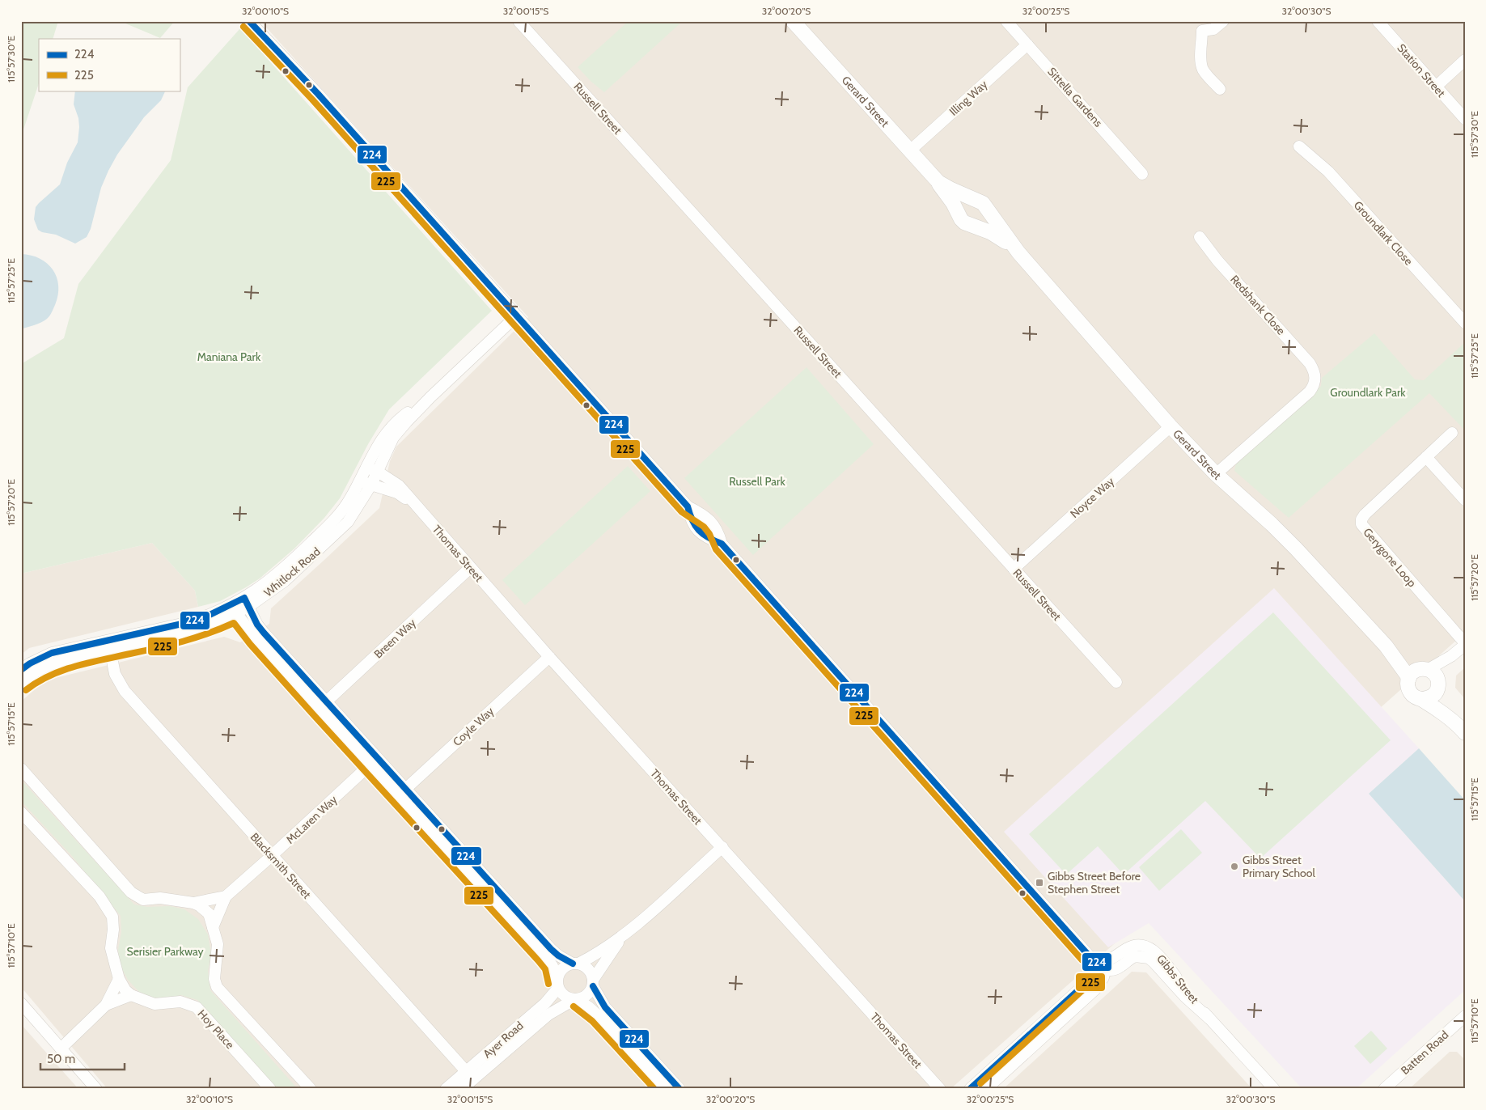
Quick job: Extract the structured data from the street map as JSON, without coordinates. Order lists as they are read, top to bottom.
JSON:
{
  "streets": {
    "street": [
      "Station Street",
      "Sittella Gardens",
      "Illing Way",
      "Gerard Street",
      "Russell Street",
      "Groundlark Close",
      "Redshank Close",
      "Noyce Way",
      "Thomas Street",
      "Gerygone Loop",
      "Whitlock Road",
      "Breen Way",
      "Coyle Way",
      "McLaren Way",
      "Blacksmith Street",
      "Gibbs Street",
      "Hoy Place",
      "Ayer Road",
      "Batten Road"
    ]
  },
  "crossings": [
    ["Sittella Gardens", "Illing Way"],
    ["Illing Way", "Gerard Street"],
    ["Gerard Street", "Redshank Close"],
    ["Gerard Street", "Noyce Way"],
    ["Russell Street", "Noyce Way"],
    ["Thomas Street", "Whitlock Road"],
    ["Thomas Street", "Breen Way"],
    ["Thomas Street", "Coyle Way"],
    ["Whitlock Road", "Blacksmith Street"],
    ["McLaren Way", "Blacksmith Street"],
    ["Blacksmith Street", "Ayer Road"]
  ],
  "parks": [
    "Maniana Park",
    "Groundlark Park",
    "Russell Park",
    "Serisier Parkway"
  ],
  "places": {
    "other": ["Gibbs Street Primary School"],
    "transit": ["Gibbs Street Before Stephen Street"]
  },
  "lines": ["transit line 224", "transit line 225"],
  "legend": ["224", "225"],
  "scale_bar": "50 m",
  "coordinates": [
    "32°00'10\"S",
    "32°00'15\"S",
    "32°00'20\"S",
    "32°00'25\"S",
    "32°00'30\"S",
    "115°57'30\"E",
    "115°57'25\"E",
    "115°57'20\"E",
    "115°57'15\"E",
    "115°57'10\"E"
  ]
}
